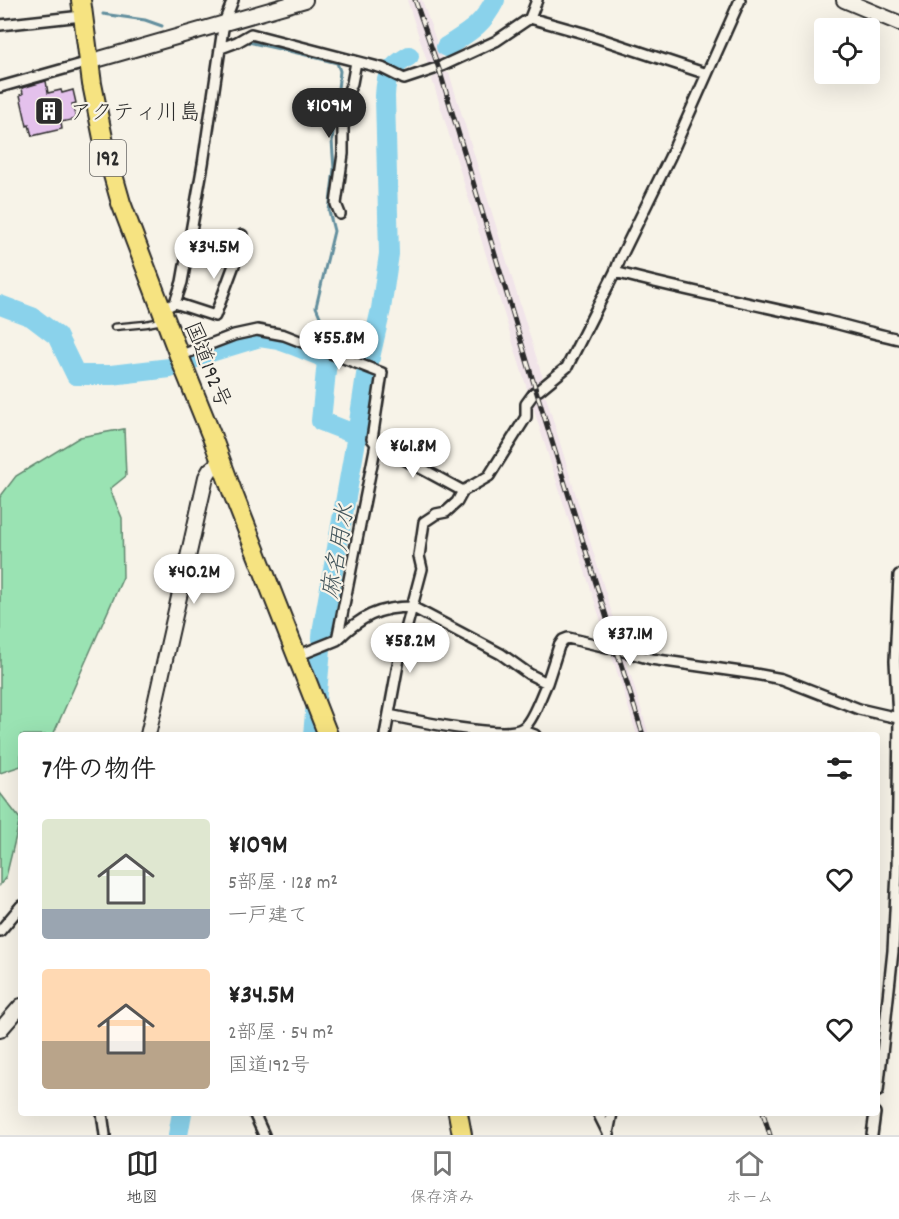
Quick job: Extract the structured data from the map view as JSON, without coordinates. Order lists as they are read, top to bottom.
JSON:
{
  "streets": {
    "highway": ["192", "国道192号"]
  },
  "water": ["麻名用水"],
  "places": {
    "building": ["アクティ川島"]
  },
  "page": {
    "price": [
      "¥109M",
      "¥34.5M",
      "¥55.8M",
      "¥61.8M",
      "¥40.2M",
      "¥37.1M",
      "¥58.2M"
    ],
    "heading": "7件の物件",
    "list": [
      {
        "name": "¥109M",
        "note": "5部屋 · 128 m² · 一戸建て"
      },
      {
        "name": "¥34.5M",
        "note": "2部屋 · 54 m² · 国道192号"
      }
    ],
    "tabs": ["地図", "保存済み", "ホーム"]
  }
}
